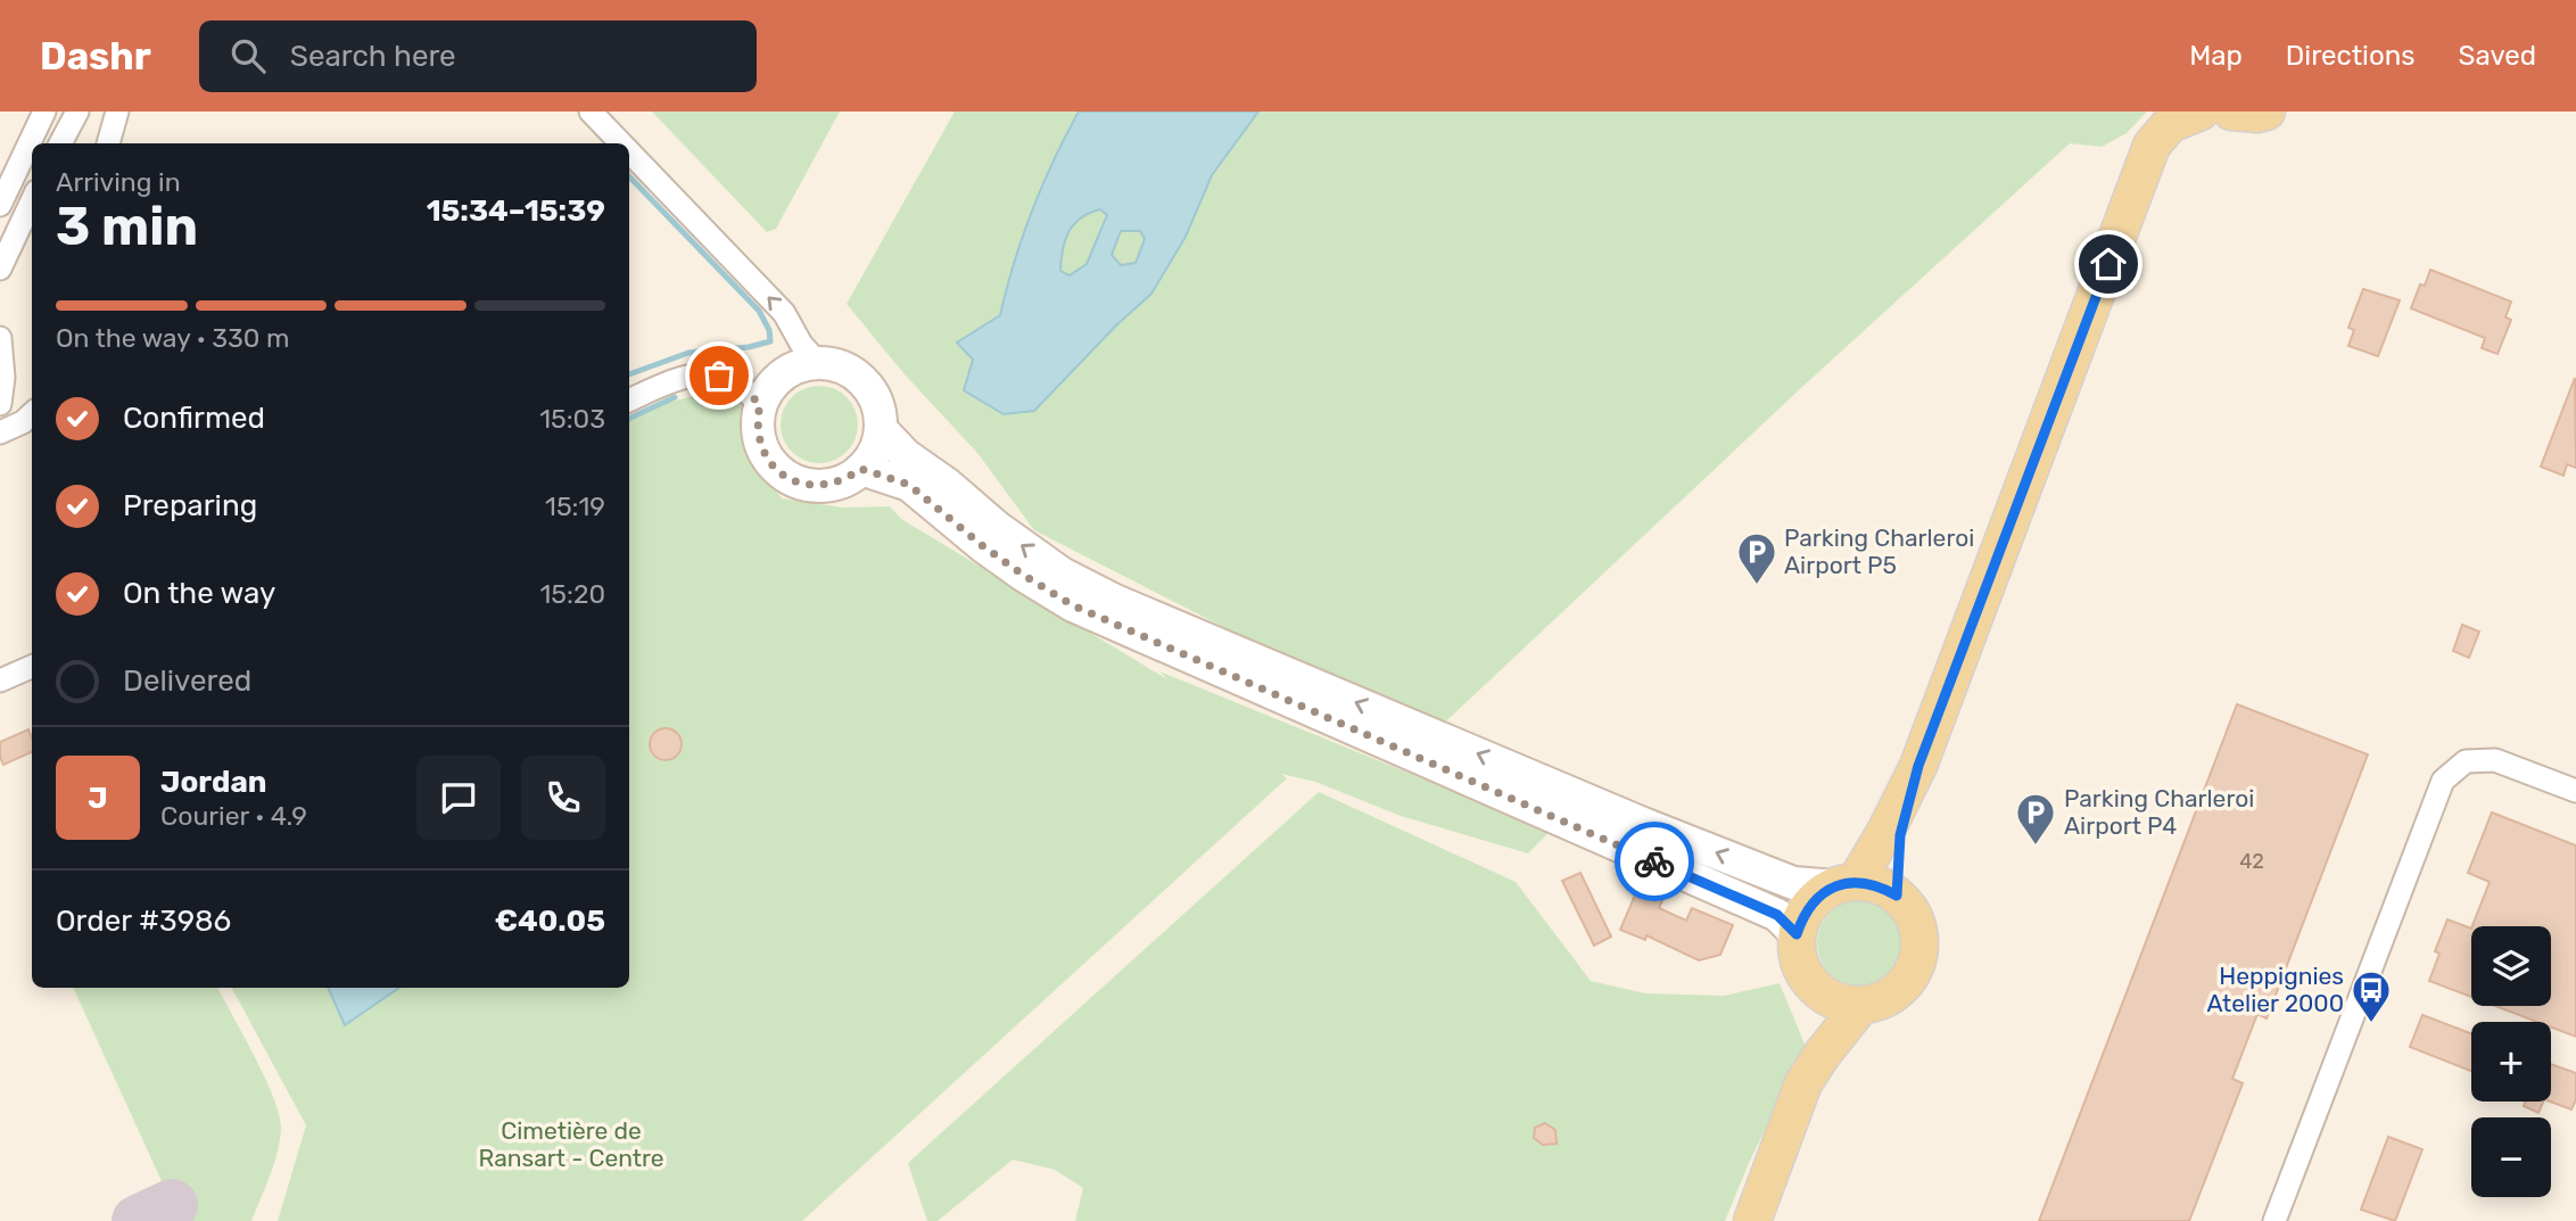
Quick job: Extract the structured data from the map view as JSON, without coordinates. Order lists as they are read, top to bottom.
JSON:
{
  "parks": ["Cimetière de Ransart - Centre"],
  "places": {
    "parking": ["Parking Charleroi Airport P5", "Parking Charleroi Airport P4"],
    "bus stop": ["Heppignies Atelier 2000"]
  },
  "house_numbers": ["42"],
  "page": {
    "header": "Dashr",
    "search": "Search here",
    "nav": ["Map", "Directions", "Saved"],
    "heading": ["3 min", "Arriving in", "15:34–15:39"],
    "panel": [
      "Jordan",
      "Courier · 4.9",
      "Order #3986",
      "€40.05"
    ],
    "bar": "On the way · 330 m",
    "list": [
      ["Confirmed", "15:03"],
      ["Preparing", "15:19"],
      ["On the way", "15:20"],
      "Delivered"
    ],
    "round": "J",
    "map_buttons": ["+", "−"]
  }
}
